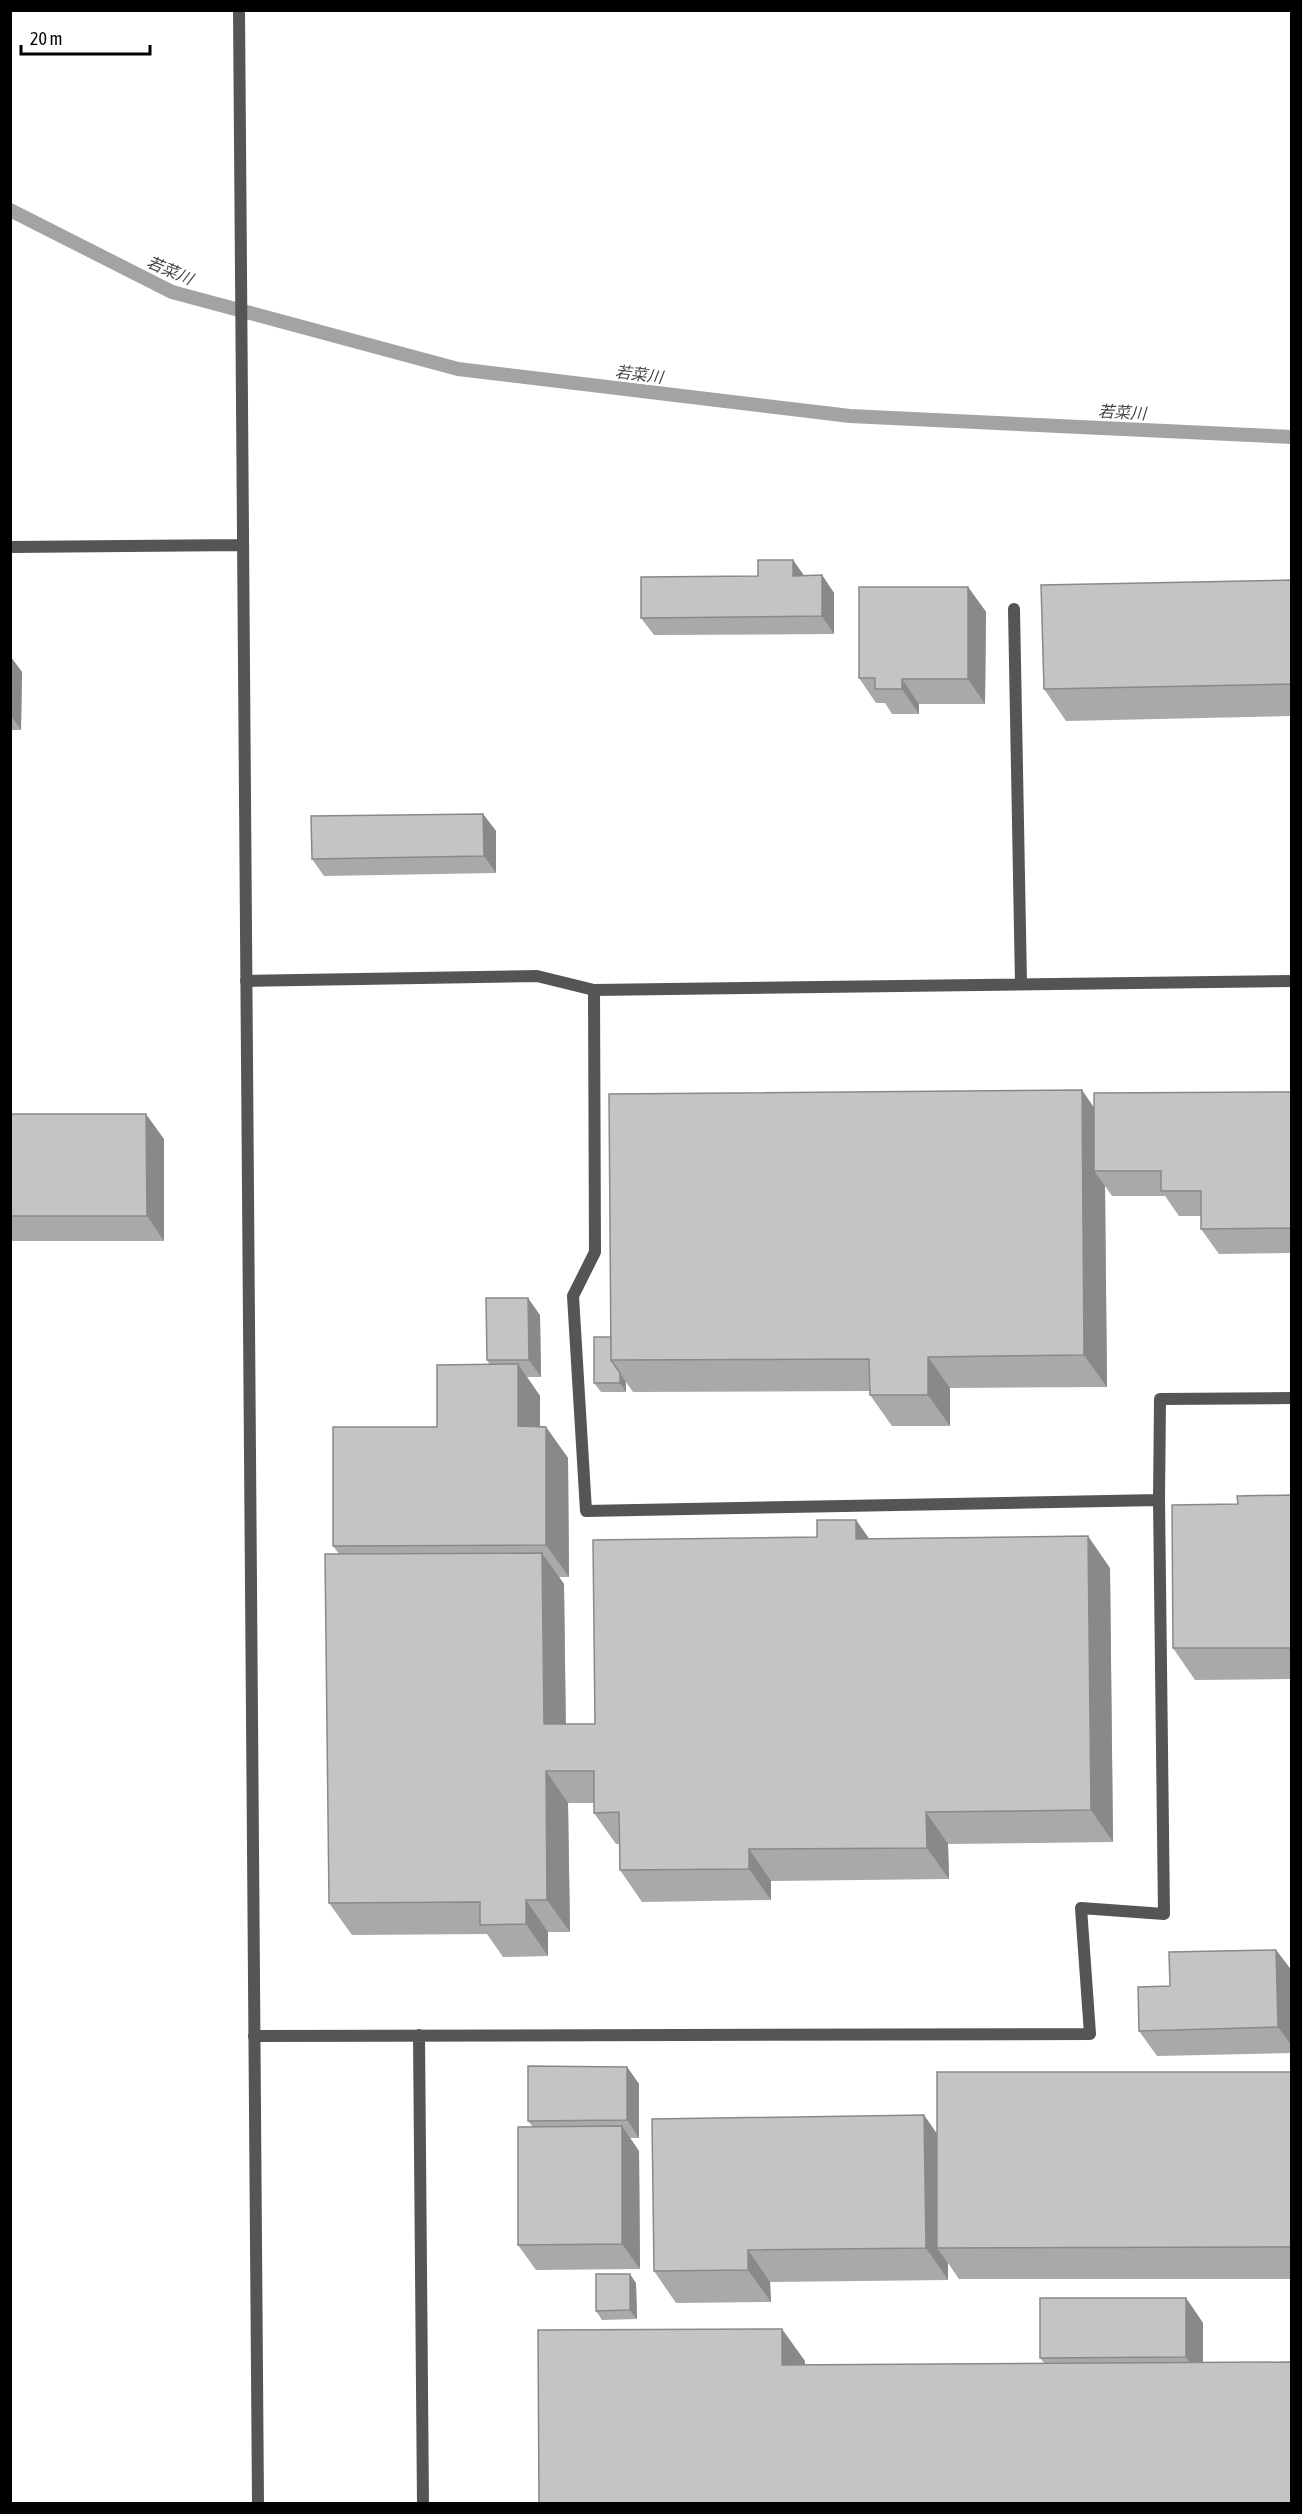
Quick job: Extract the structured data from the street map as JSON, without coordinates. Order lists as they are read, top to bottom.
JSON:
{
  "water": ["若菜川"],
  "scale_bar": "20 m"
}
